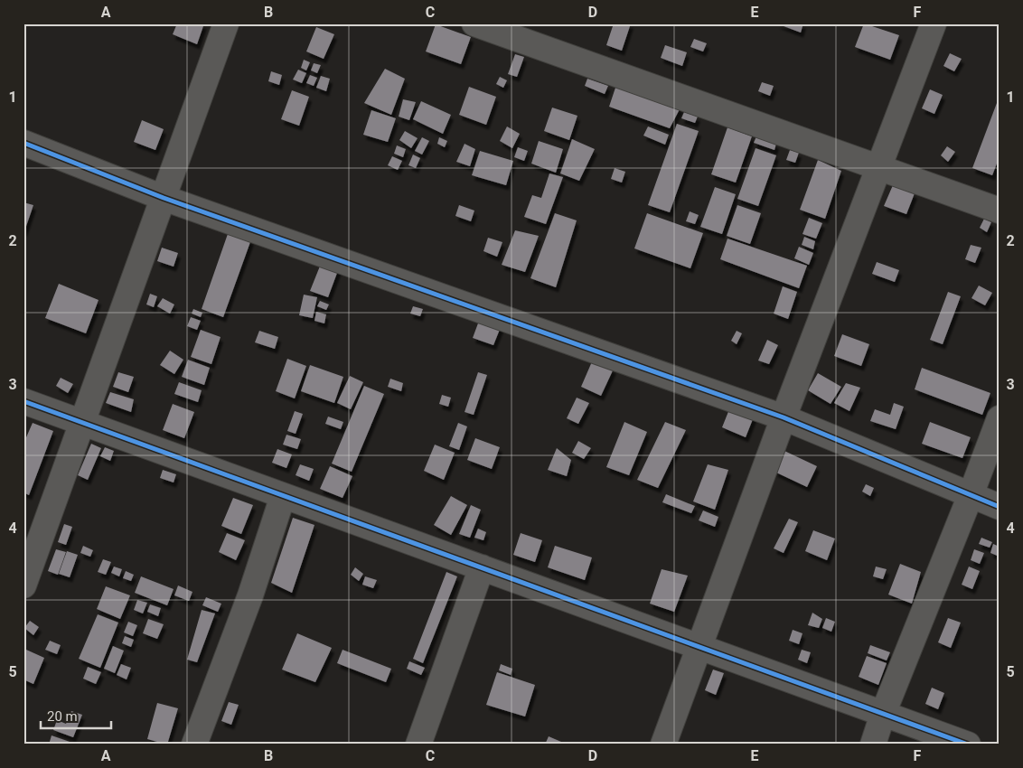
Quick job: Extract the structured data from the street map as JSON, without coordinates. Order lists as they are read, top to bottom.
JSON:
{
  "scale_bar": "20 m",
  "grid": {
    "columns": [
      "A",
      "B",
      "C",
      "D",
      "E",
      "F"
    ],
    "rows": [
      "1",
      "2",
      "3",
      "4",
      "5"
    ]
  }
}
